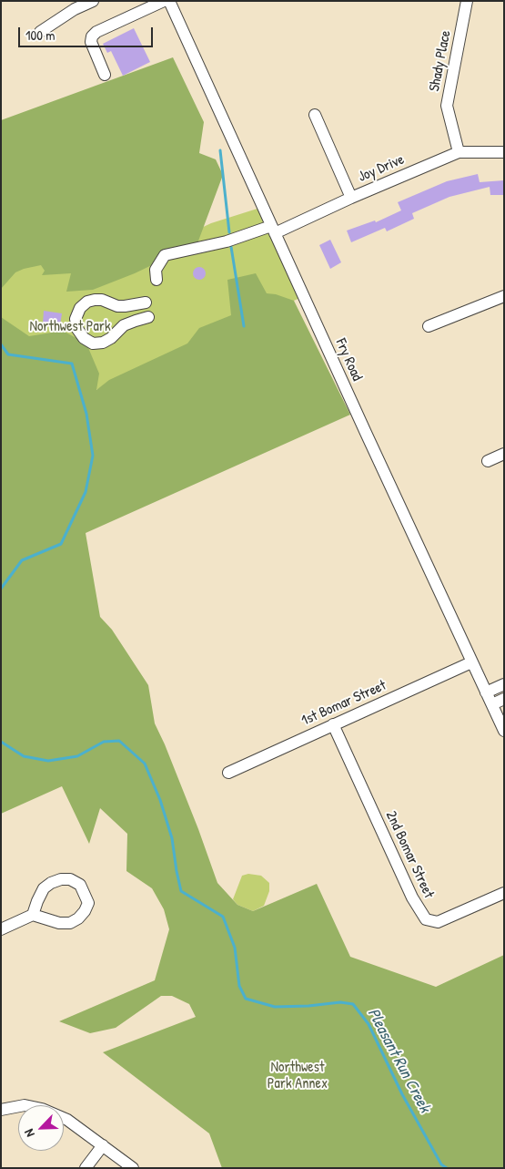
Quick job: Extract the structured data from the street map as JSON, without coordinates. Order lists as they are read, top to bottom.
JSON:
{
  "streets": {
    "street": [
      "Shady Place",
      "Joy Drive",
      "Fry Road",
      "1st Bomar Street",
      "2nd Bomar Street"
    ]
  },
  "crossings": [
    ["Shady Place", "Joy Drive"],
    ["Joy Drive", "Fry Road"],
    ["Fry Road", "1st Bomar Street"],
    ["1st Bomar Street", "2nd Bomar Street"]
  ],
  "water": ["Pleasant Run Creek"],
  "parks": ["Northwest Park", "Northwest Park Annex"],
  "scale_bar": "100 m",
  "north": "bottom left"
}
